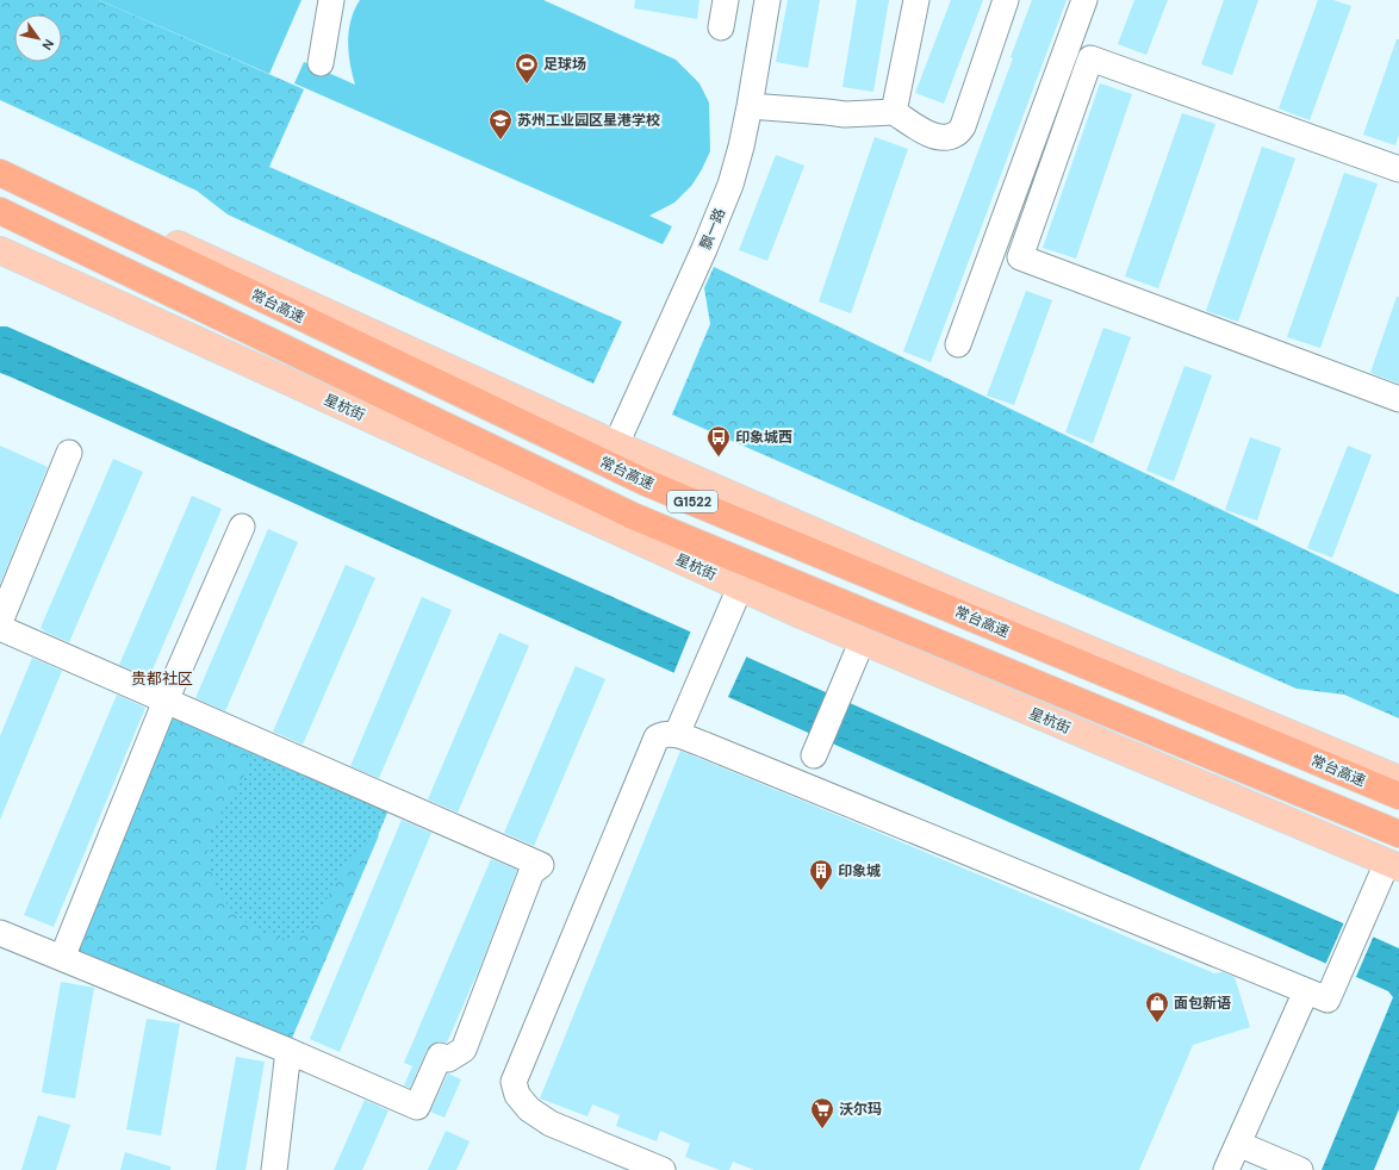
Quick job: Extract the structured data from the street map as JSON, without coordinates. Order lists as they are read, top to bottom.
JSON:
{
  "streets": {
    "highway": ["常台高速", "G1522"],
    "main road": ["星杭街"],
    "street": ["飘一路"]
  },
  "districts": ["贵都社区"],
  "places": {
    "sports": ["足球场"],
    "school or university": ["苏州工业园区星港学校"],
    "bus stop": ["印象城西"],
    "building": ["印象城"],
    "shop": ["面包新语"],
    "supermarket": ["沃尔玛"]
  },
  "north": "bottom right"
}
